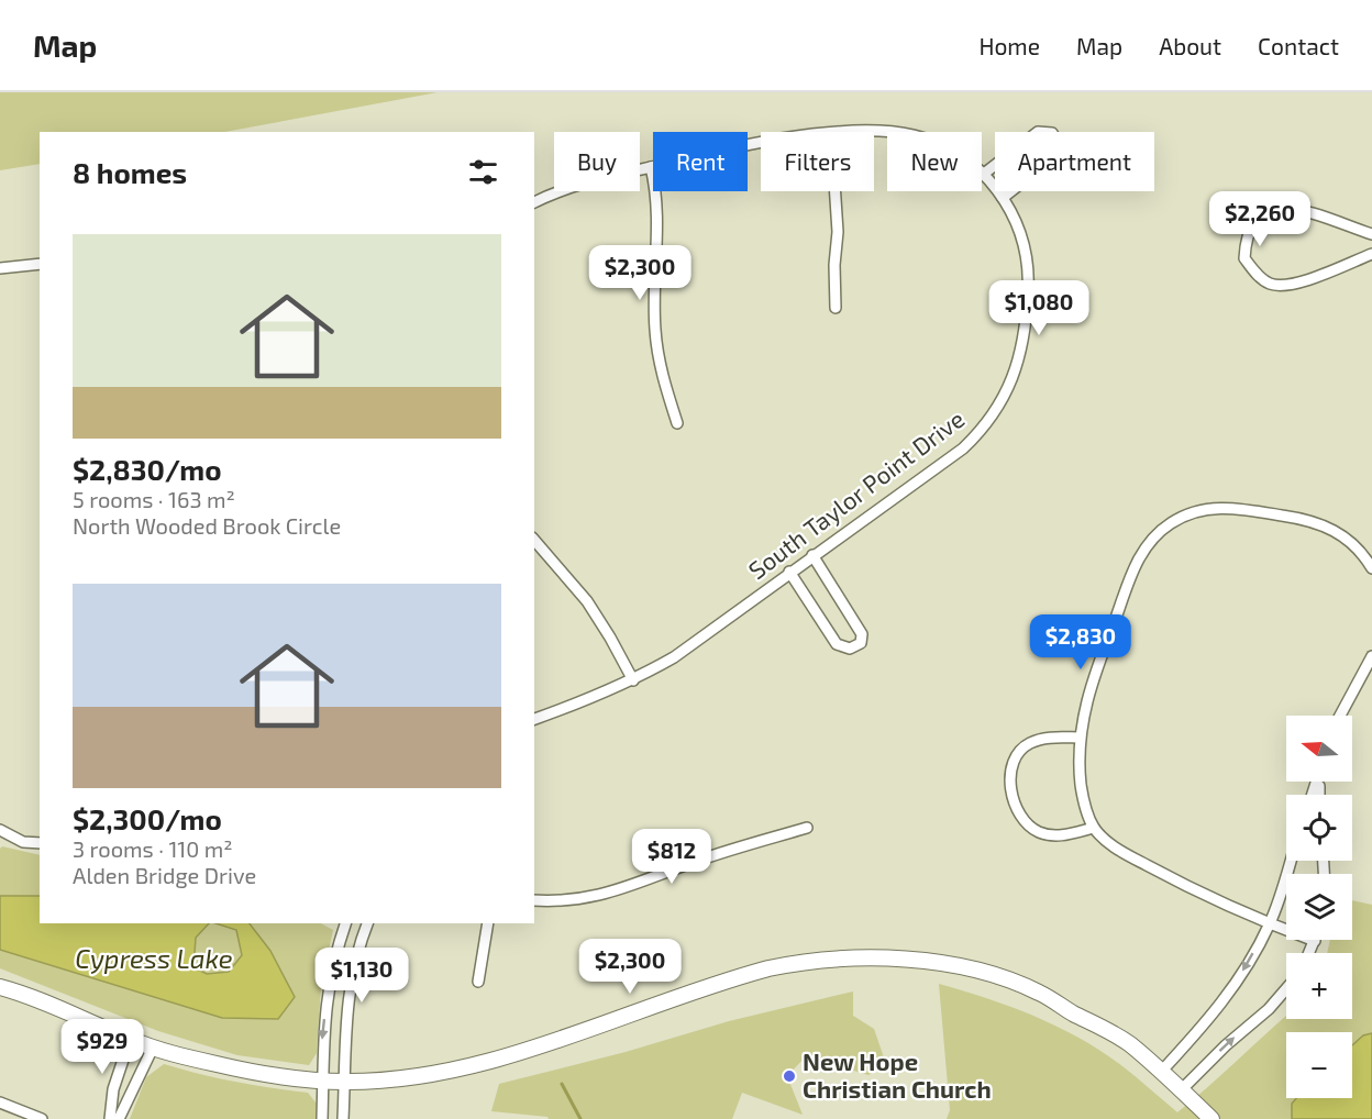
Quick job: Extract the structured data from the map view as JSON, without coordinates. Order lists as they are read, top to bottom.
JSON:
{
  "streets": {
    "street": ["South Taylor Point Drive"]
  },
  "water": ["Cypress Lake"],
  "places": ["New Hope Christian Church"],
  "north": "left",
  "page": {
    "header": "Map",
    "nav": [
      "Home",
      "Map",
      "About",
      "Contact"
    ],
    "chip": [
      "Buy",
      "Rent",
      "Filters",
      "New",
      "Apartment"
    ],
    "heading": "8 homes",
    "price": [
      "$2,260",
      "$2,300",
      "$1,080",
      "$2,830",
      "$812",
      "$2,300",
      "$1,130",
      "$929"
    ],
    "list": [
      {
        "name": "$2,830/mo",
        "note": "5 rooms · 163 m² · North Wooded Brook Circle"
      },
      {
        "name": "$2,300/mo",
        "note": "3 rooms · 110 m² · Alden Bridge Drive"
      }
    ],
    "map_buttons": ["+", "−"]
  }
}
